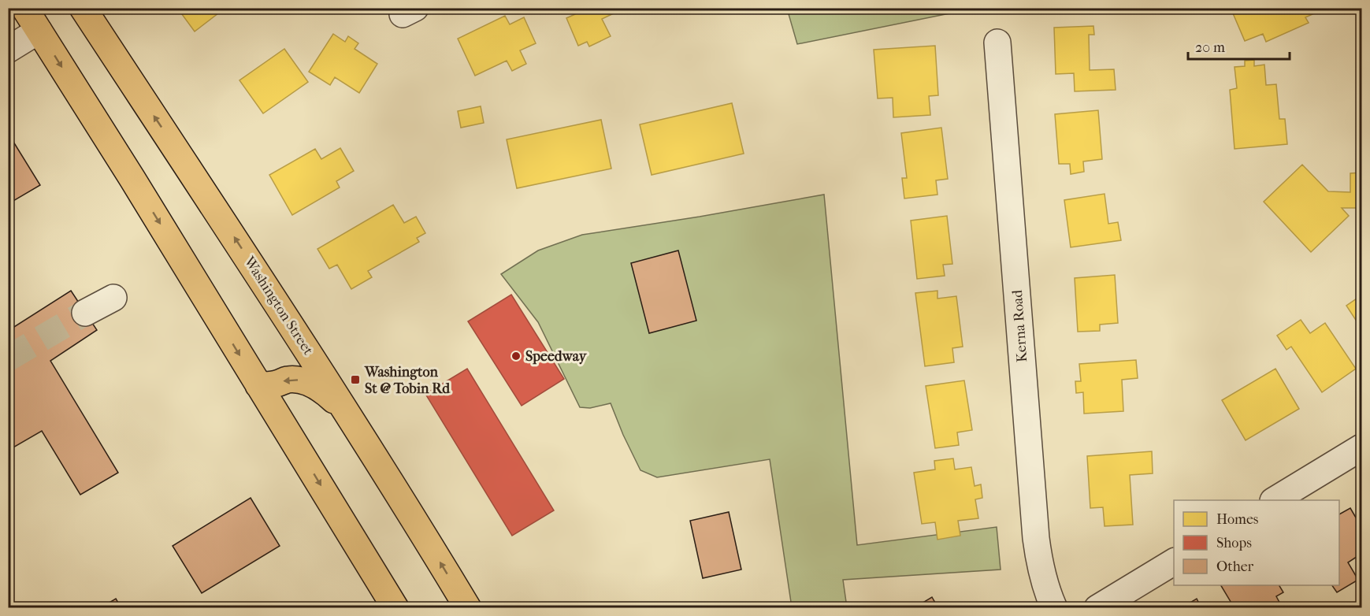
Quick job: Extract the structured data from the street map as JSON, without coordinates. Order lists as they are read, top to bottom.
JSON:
{
  "streets": {
    "main road": ["Washington Street"],
    "street": ["Kerna Road"]
  },
  "places": {
    "other": ["Speedway"],
    "transit": ["Washington St @ Tobin Rd"]
  },
  "legend": ["Homes", "Shops", "Other"],
  "scale_bar": "20 m"
}
